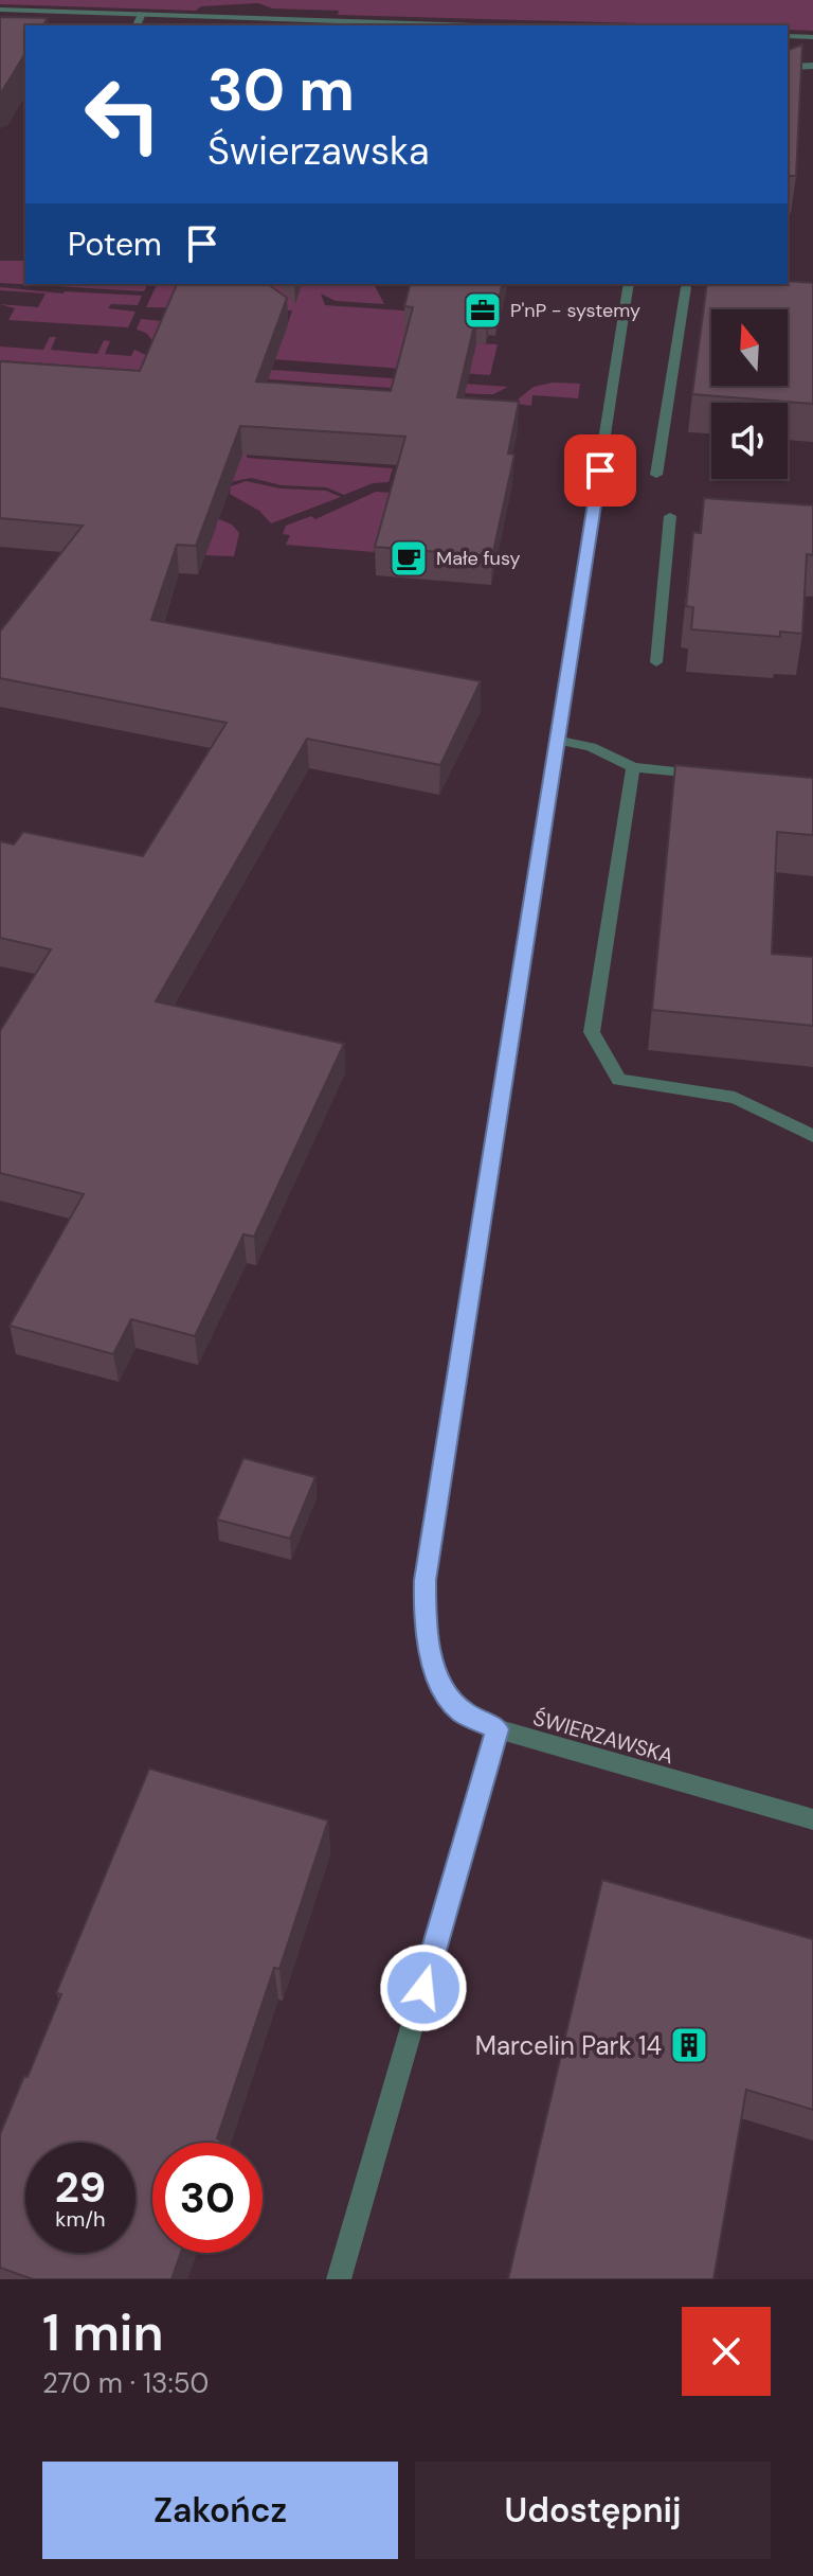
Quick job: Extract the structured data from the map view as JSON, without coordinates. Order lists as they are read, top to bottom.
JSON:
{
  "streets": {
    "street": ["ŚWIERZAWSKA"]
  },
  "places": {
    "office": ["P'nP - systemy"],
    "cafe": ["Małe fusy"],
    "building": ["Marcelin Park 14"]
  },
  "north": "top",
  "page": {
    "turn": ["30 m", "Świerzawska"],
    "then": "Potem",
    "speed": "29 km/h",
    "limit": "30",
    "heading": ["1 min", "270 m · 13:50"],
    "buttons": ["Zakończ", "Udostępnij"]
  }
}
